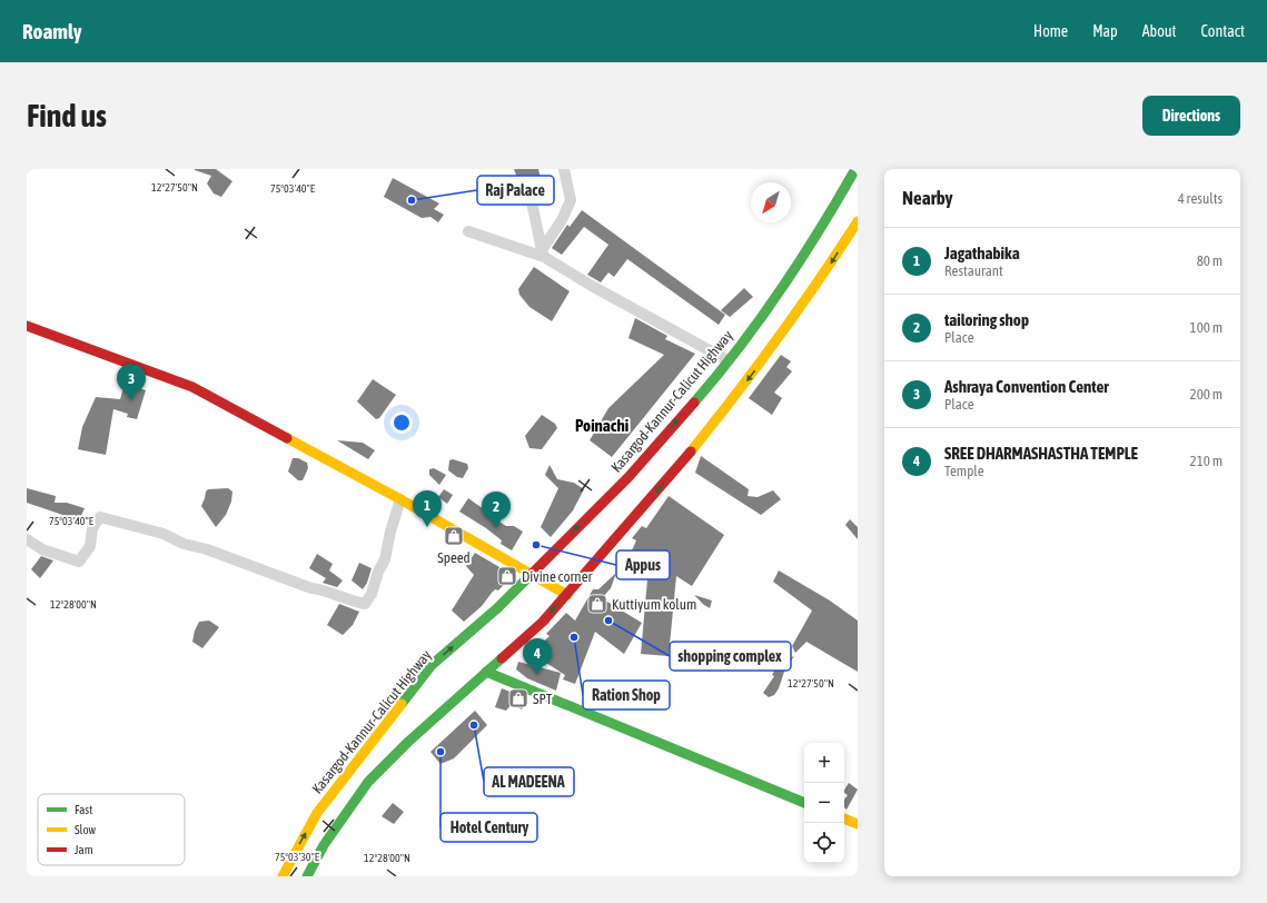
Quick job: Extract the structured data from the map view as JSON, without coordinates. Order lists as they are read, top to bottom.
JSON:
{
  "streets": {
    "main road": ["Kasargod-Kannur-Calicut Highway"]
  },
  "districts": ["Poinachi"],
  "places": {
    "other": [
      "Raj Palace",
      "Appus",
      "shopping complex",
      "Ration Shop",
      "AL MADEENA",
      "Hotel Century"
    ],
    "shop": [
      "Speed",
      "Divine corner",
      "Kuttiyum kolum",
      "SPT"
    ]
  },
  "legend": ["Fast", "Slow", "Jam"],
  "north": "bottom left",
  "page": {
    "header": "Roamly",
    "nav": [
      "Home",
      "Map",
      "About",
      "Contact"
    ],
    "buttons": "Directions",
    "title": "Find us",
    "heading": ["Nearby", "4 results"],
    "list": [
      {
        "mark": "1",
        "name": "Jagathabika",
        "note": "Restaurant",
        "value": "80 m"
      },
      {
        "mark": "2",
        "name": "tailoring shop",
        "note": "Place",
        "value": "100 m"
      },
      {
        "mark": "3",
        "name": "Ashraya Convention Center",
        "note": "Place",
        "value": "200 m"
      },
      {
        "mark": "4",
        "name": "SREE DHARMASHASTHA TEMPLE",
        "note": "Temple",
        "value": "210 m"
      }
    ],
    "pins": [
      "3",
      "1",
      "2",
      "4"
    ],
    "map_buttons": ["+", "−"]
  },
  "coordinates": [
    "12°27'50\"N",
    "75°03'40\"E",
    "12°28'00\"N",
    "75°03'30\"E"
  ]
}
